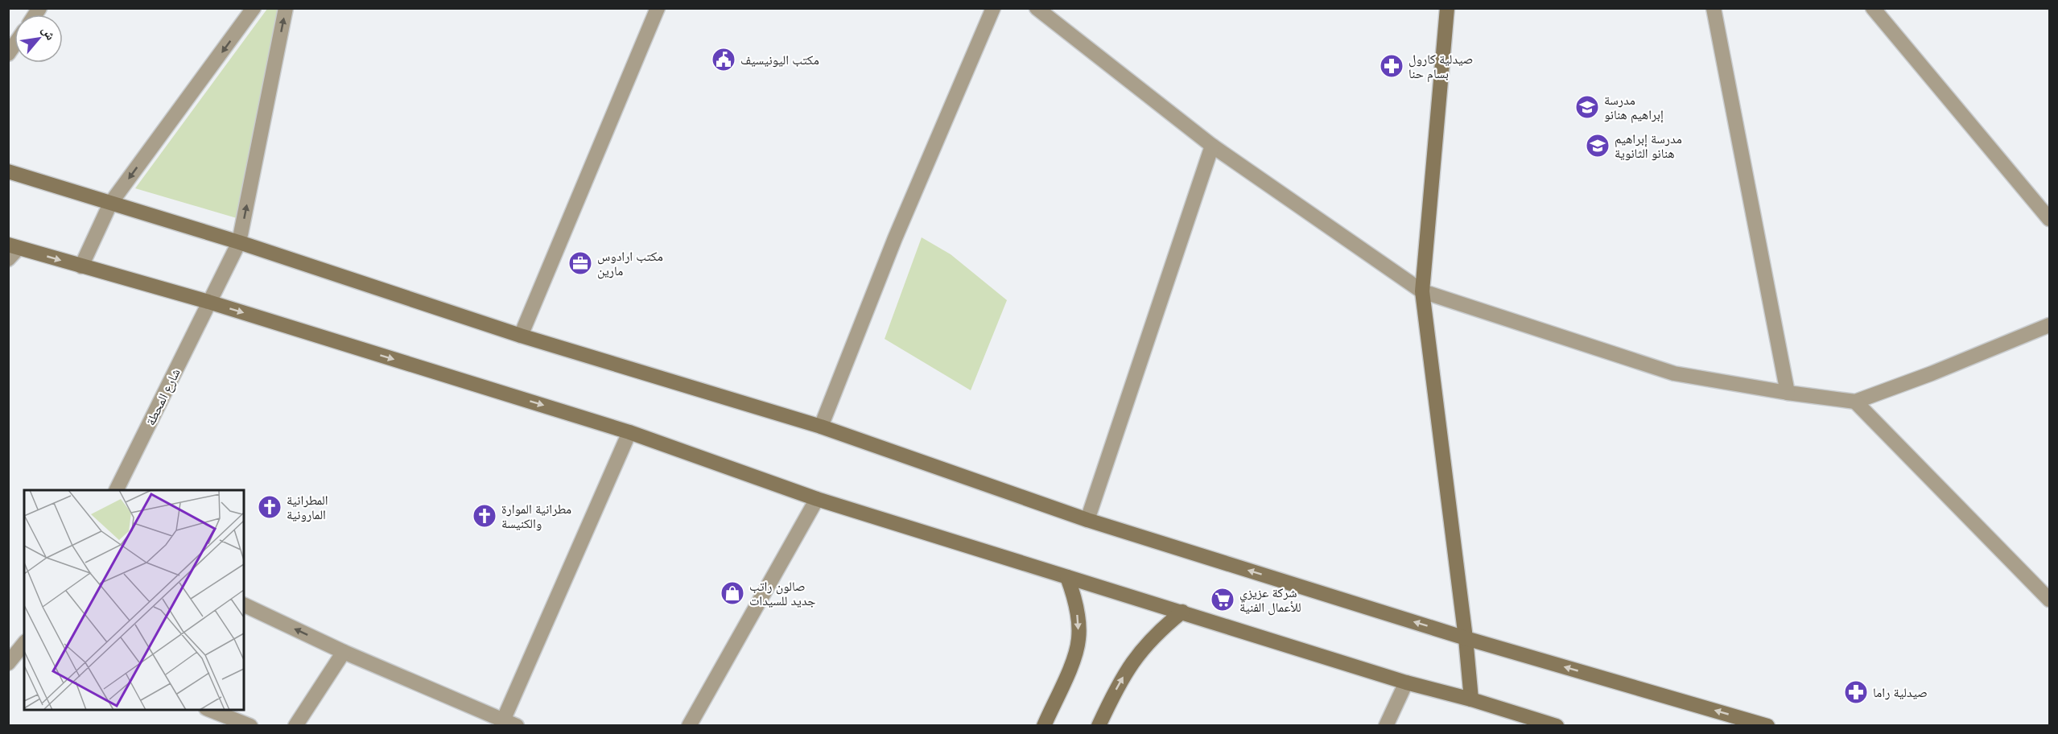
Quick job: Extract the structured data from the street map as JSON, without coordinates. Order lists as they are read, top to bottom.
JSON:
{
  "streets": {
    "street": ["شارع المحطة"]
  },
  "places": {
    "public building": ["مكتب اليونيسيف"],
    "pharmacy": ["صيدلية كارول بسام حنا", "صيدلية راما"],
    "school or university": ["مدرسة إبراهيم هنانو", "مدرسة إبراهيم هنانو الثانوية"],
    "office": ["مكتب ارادوس مارين"],
    "church": ["المطرانية المارونية", "مطرانية الموارة والكنيسة"],
    "shop": ["صالون راتب جديد للسيدات"],
    "supermarket": ["شركة عزيزي للأعمال الفنية"]
  },
  "north": "top right"
}
